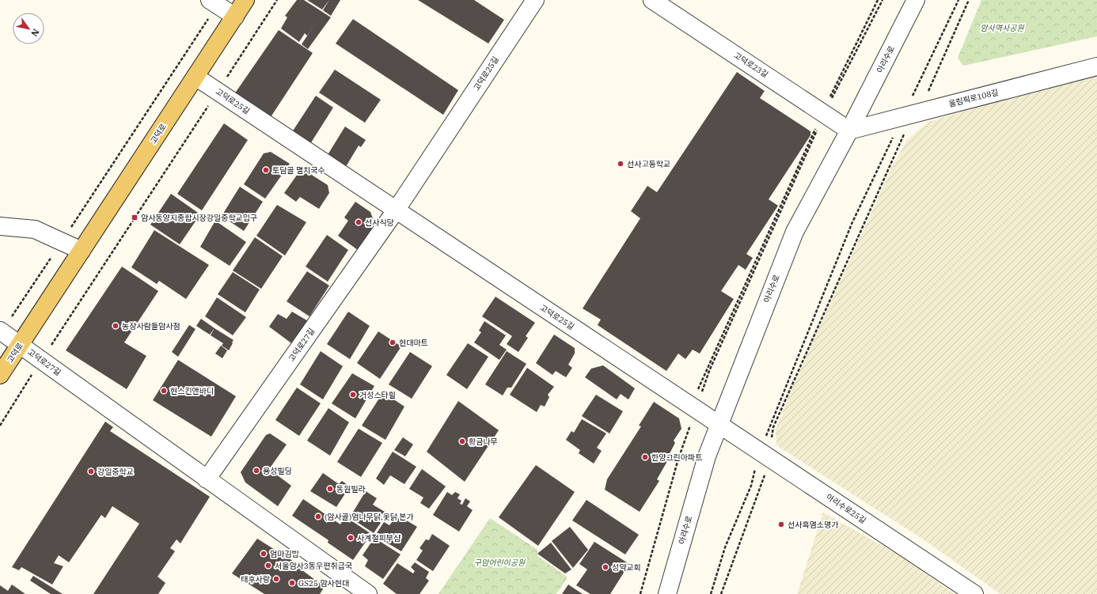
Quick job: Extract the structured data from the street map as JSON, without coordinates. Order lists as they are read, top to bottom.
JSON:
{
  "streets": {
    "main road": ["고덕로"],
    "street": [
      "아리수로",
      "고덕로23길",
      "고덕로25길",
      "올림픽로108길",
      "고덕로27길",
      "아리수로25길"
    ]
  },
  "crossings": [
    ["아리수로", "고덕로23길"],
    ["아리수로", "고덕로25길"],
    ["아리수로", "올림픽로108길"],
    ["아리수로", "아리수로25길"],
    ["고덕로23길", "올림픽로108길"],
    ["고덕로25길", "고덕로"],
    ["고덕로25길", "고덕로27길"],
    ["고덕로25길", "아리수로25길"],
    ["고덕로", "고덕로27길"]
  ],
  "parks": ["암사역사공원", "구암어린이공원"],
  "places": {
    "other": [
      "선사고등학교",
      "토담골 멸치국수",
      "선사식당",
      "농장사람들암사점",
      "현대마트",
      "현스킨앤바디",
      "거성스타힐",
      "황금나무",
      "한양그린아파트",
      "용성빌딩",
      "강일중학교",
      "동원빌라",
      "(암사골)엄나무닭,옻닭 본가",
      "선사흑염소명가",
      "사계절피부샵",
      "엄마김밥",
      "서울암사3동우편취급국",
      "성약교회",
      "태후사랑",
      "GS25 암사현대"
    ],
    "transit": ["암사동양지종합시장강일중학교입구"]
  },
  "north": "bottom right"
}
